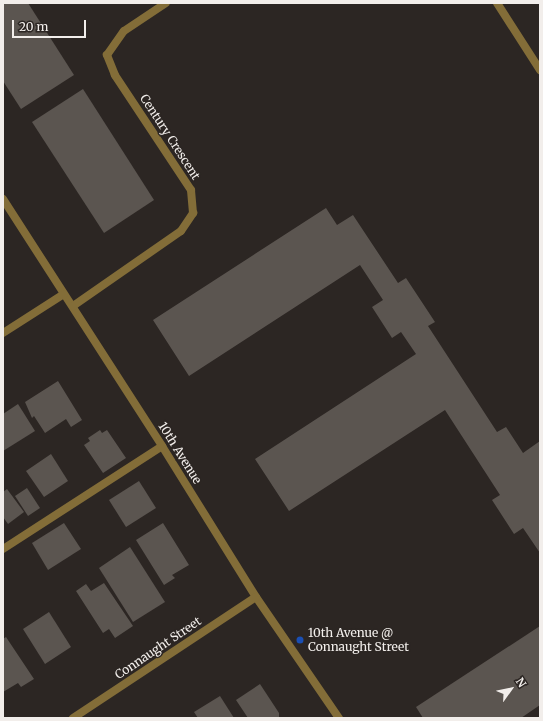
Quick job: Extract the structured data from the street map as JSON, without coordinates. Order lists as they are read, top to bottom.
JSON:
{
  "streets": {
    "street": ["Century Crescent", "10th Avenue", "Connaught Street"]
  },
  "crossings": [
    ["Century Crescent", "10th Avenue"],
    ["10th Avenue", "Connaught Street"]
  ],
  "places": ["10th Avenue @ Connaught Street"],
  "scale_bar": "20 m",
  "north": "top right"
}
